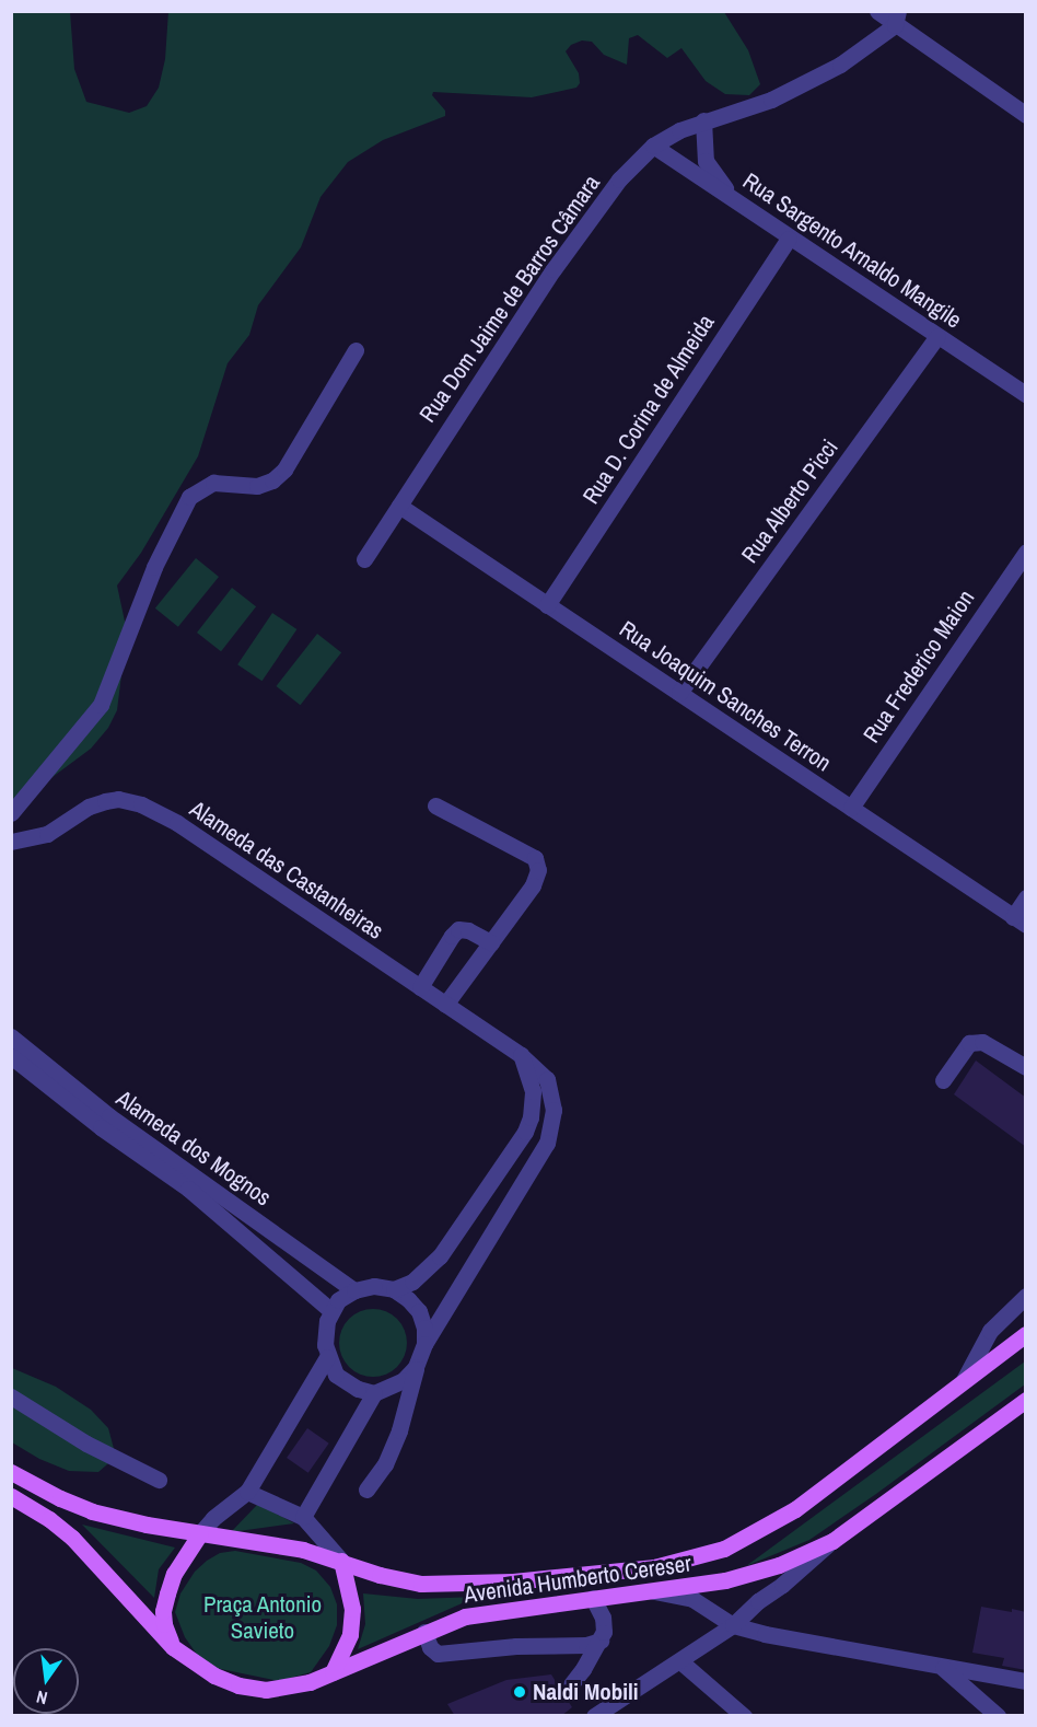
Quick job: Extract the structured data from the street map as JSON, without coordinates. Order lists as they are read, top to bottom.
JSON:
{
  "streets": {
    "main road": ["Avenida Humberto Cereser"],
    "street": [
      "Rua Sargento Arnaldo Mangile",
      "Rua Dom Jaime de Barros Câmara",
      "Rua D. Corina de Almeida",
      "Rua Alberto Picci",
      "Rua Frederico Maion",
      "Rua Joaquim Sanches Terron",
      "Alameda das Castanheiras",
      "Alameda dos Mognos"
    ]
  },
  "crossings": [
    ["Rua Sargento Arnaldo Mangile", "Rua Dom Jaime de Barros Câmara"],
    ["Rua Sargento Arnaldo Mangile", "Rua D. Corina de Almeida"],
    ["Rua Sargento Arnaldo Mangile", "Rua Alberto Picci"],
    ["Rua Dom Jaime de Barros Câmara", "Rua Joaquim Sanches Terron"],
    ["Rua D. Corina de Almeida", "Rua Joaquim Sanches Terron"],
    ["Rua Alberto Picci", "Rua Joaquim Sanches Terron"],
    ["Rua Frederico Maion", "Rua Joaquim Sanches Terron"],
    ["Alameda das Castanheiras", "Alameda dos Mognos"]
  ],
  "parks": ["Praça Antonio Savieto"],
  "places": ["Naldi Mobili"],
  "north": "bottom"
}
